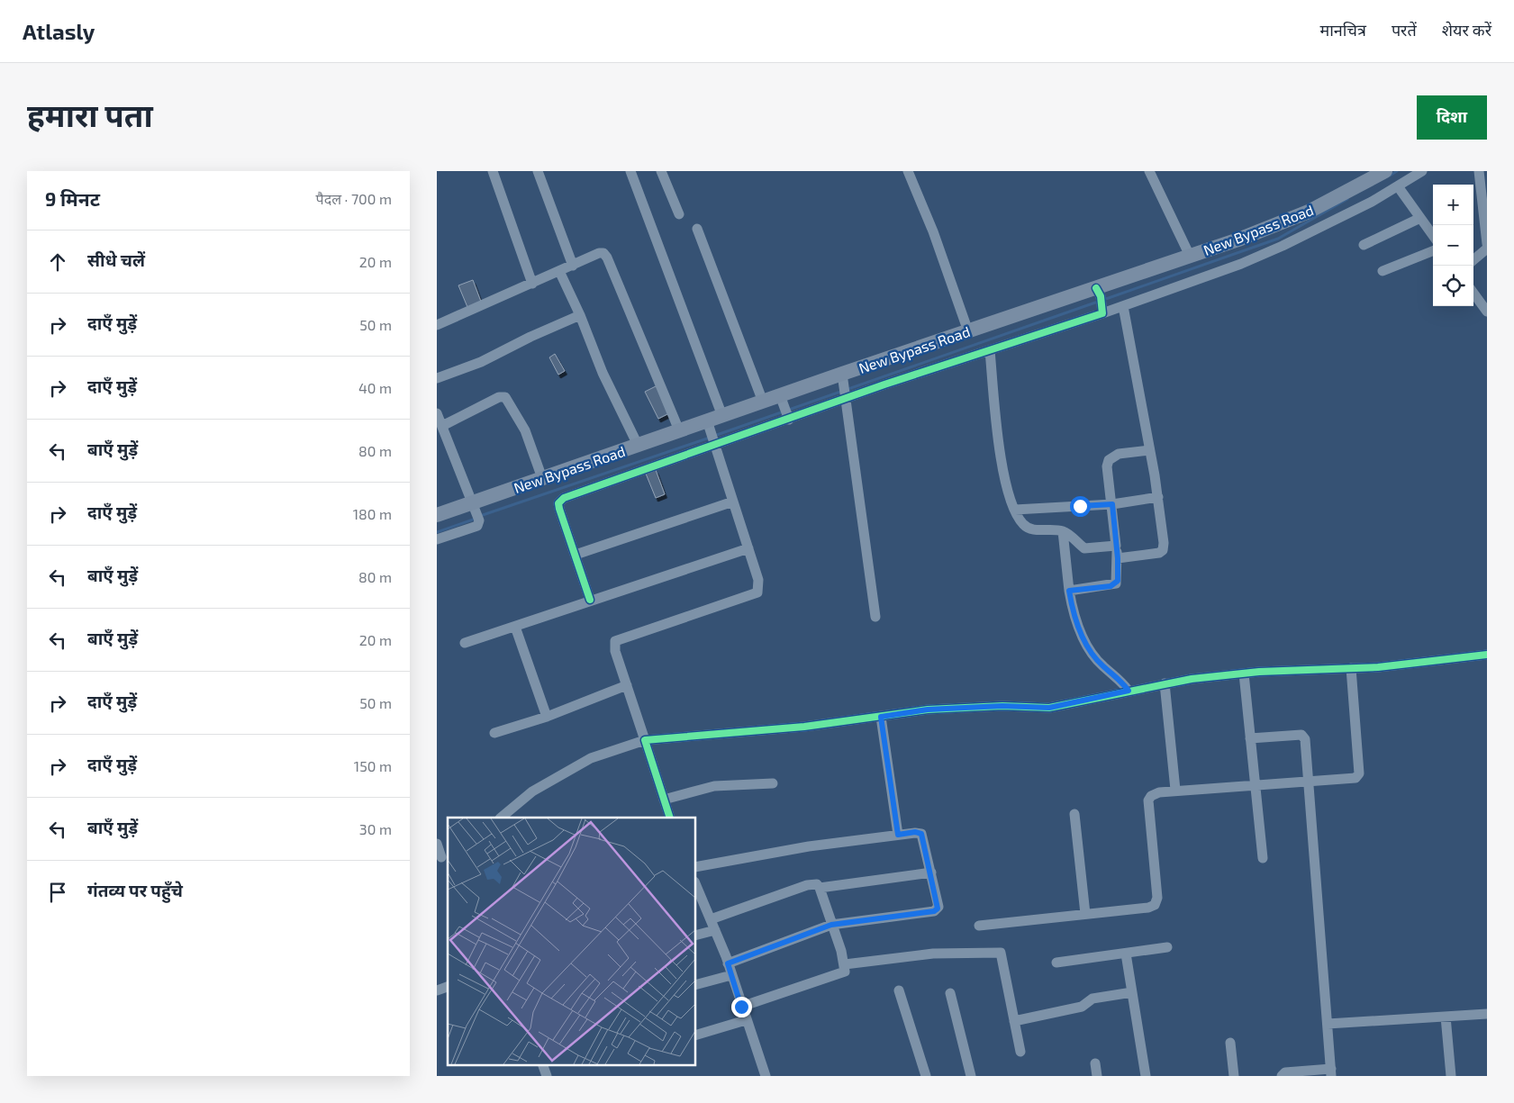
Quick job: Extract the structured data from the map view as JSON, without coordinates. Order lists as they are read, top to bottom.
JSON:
{
  "streets": {
    "main road": ["New Bypass Road"]
  },
  "page": {
    "header": "Atlasly",
    "nav": ["मानचित्र", "परतें", "शेयर करें"],
    "title": "हमारा पता",
    "buttons": "दिशा",
    "heading": ["9 मिनट", "पैदल · 700 m"],
    "map_buttons": ["+", "−"],
    "list": [
      ["सीधे चलें", "20 m"],
      ["दाएँ मुड़ें", "50 m"],
      ["दाएँ मुड़ें", "40 m"],
      ["बाएँ मुड़ें", "80 m"],
      ["दाएँ मुड़ें", "180 m"],
      ["बाएँ मुड़ें", "80 m"],
      ["बाएँ मुड़ें", "20 m"],
      ["दाएँ मुड़ें", "50 m"],
      ["दाएँ मुड़ें", "150 m"],
      ["बाएँ मुड़ें", "30 m"],
      "गंतव्य पर पहुँचे"
    ]
  }
}
